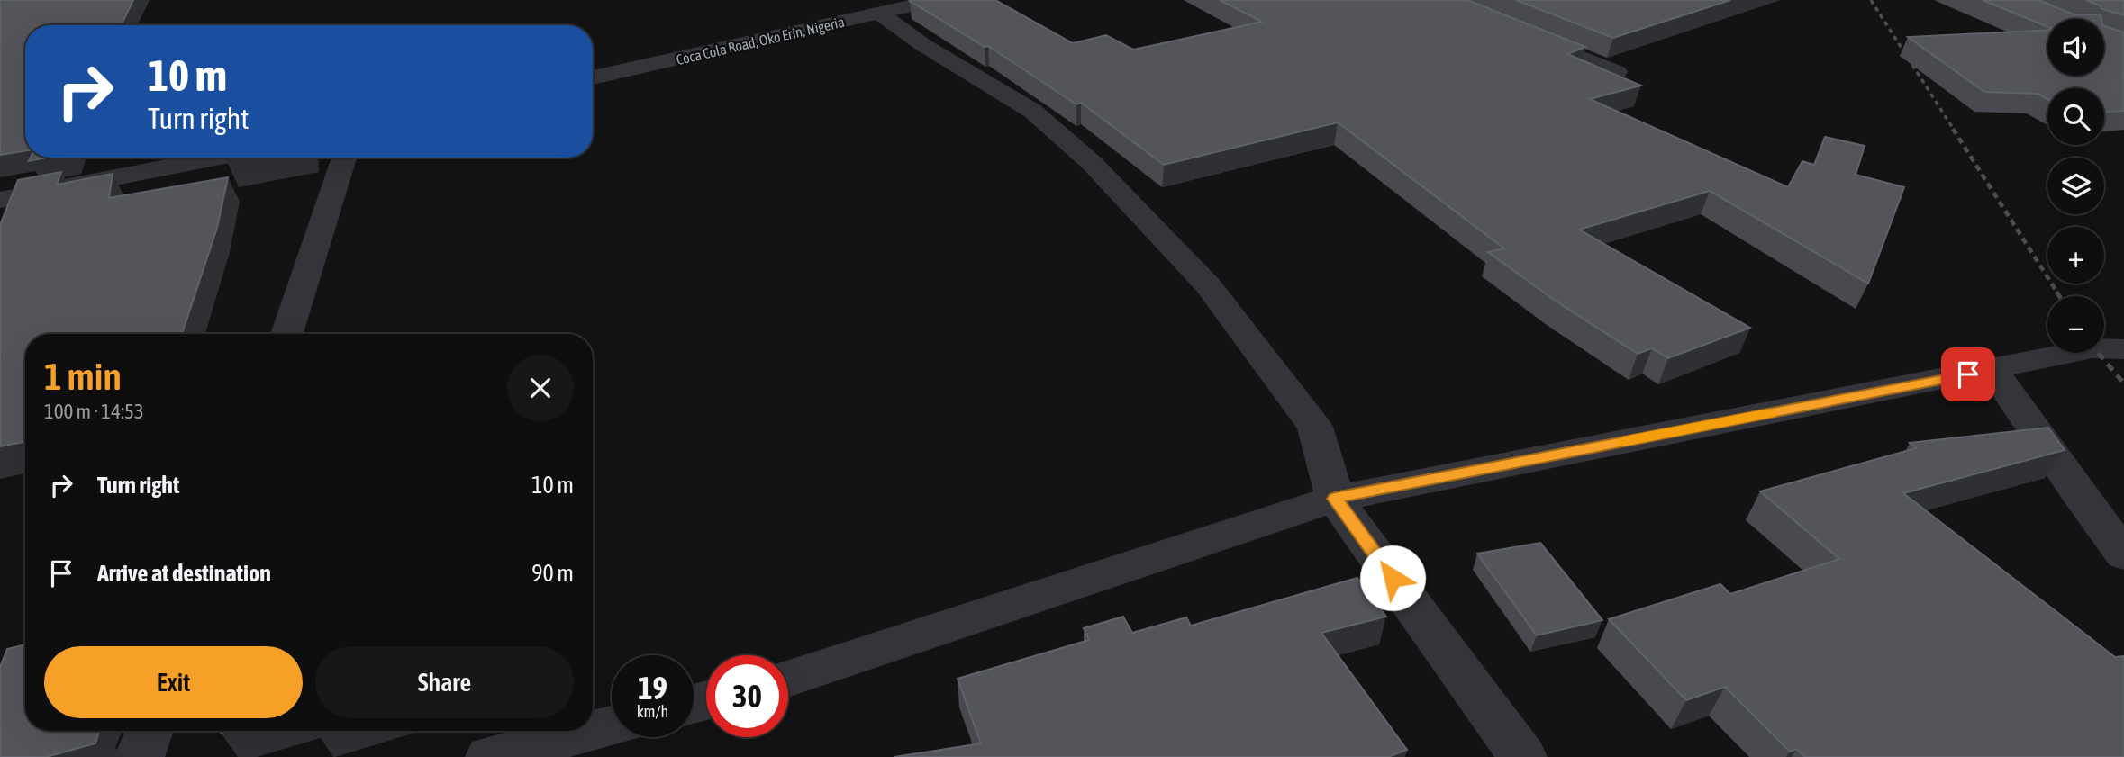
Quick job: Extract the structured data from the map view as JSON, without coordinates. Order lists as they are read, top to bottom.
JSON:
{
  "streets": {
    "street": ["Coca Cola Road, Oko Erin, Nigeria"]
  },
  "page": {
    "map_buttons": ["+", "−"],
    "turn": ["10 m", "Turn right"],
    "heading": ["1 min", "100 m · 14:53"],
    "list": [
      {
        "name": "Turn right",
        "value": "10 m"
      },
      {
        "name": "Arrive at destination",
        "value": "90 m"
      }
    ],
    "buttons": ["Exit", "Share"],
    "speed": "19 km/h",
    "limit": "30"
  }
}
